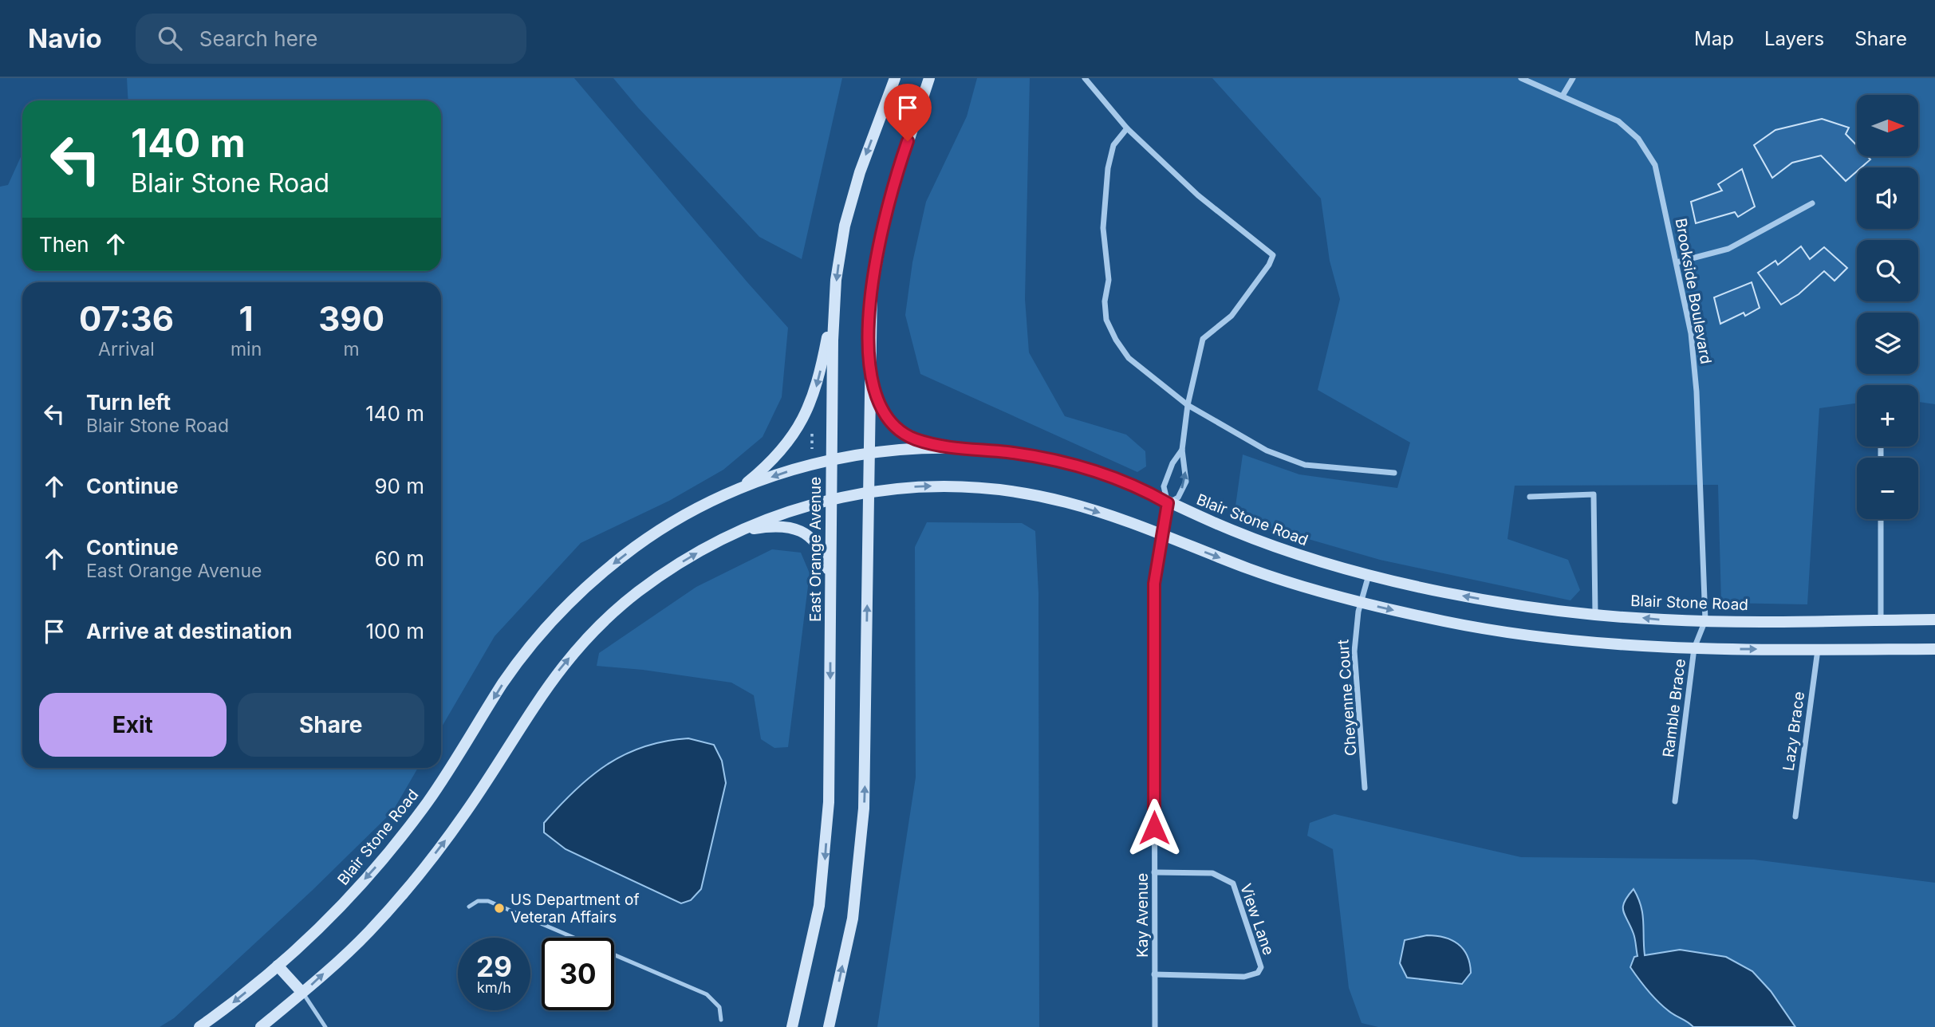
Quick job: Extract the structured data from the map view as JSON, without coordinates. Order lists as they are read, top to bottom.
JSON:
{
  "streets": {
    "main road": ["Blair Stone Road", "East Orange Avenue"],
    "street": [
      "Brookside Boulevard",
      "Cheyenne Court",
      "Ramble Brace",
      "Lazy Brace",
      "Kay Avenue",
      "View Lane"
    ]
  },
  "crossings": [
    ["Brookside Boulevard", "Blair Stone Road"],
    ["Brookside Boulevard", "Ramble Brace"],
    ["Blair Stone Road", "East Orange Avenue"],
    ["Blair Stone Road", "Cheyenne Court"],
    ["Blair Stone Road", "Ramble Brace"],
    ["Blair Stone Road", "Kay Avenue"],
    ["Kay Avenue", "View Lane"]
  ],
  "places": ["US Department of Veteran Affairs"],
  "north": "right",
  "page": {
    "header": "Navio",
    "search": "Search here",
    "nav": ["Map", "Layers", "Share"],
    "map_buttons": ["+", "−"],
    "turn": ["140 m", "Blair Stone Road"],
    "then": "Then",
    "eta": [
      "07:36",
      "Arrival",
      "1",
      "min",
      "390",
      "m"
    ],
    "list": [
      {
        "name": "Turn left",
        "note": "Blair Stone Road",
        "value": "140 m"
      },
      {
        "name": "Continue",
        "value": "90 m"
      },
      {
        "name": "Continue",
        "note": "East Orange Avenue",
        "value": "60 m"
      },
      {
        "name": "Arrive at destination",
        "value": "100 m"
      }
    ],
    "buttons": ["Exit", "Share"],
    "speed": "29 km/h",
    "limit": "30"
  }
}
